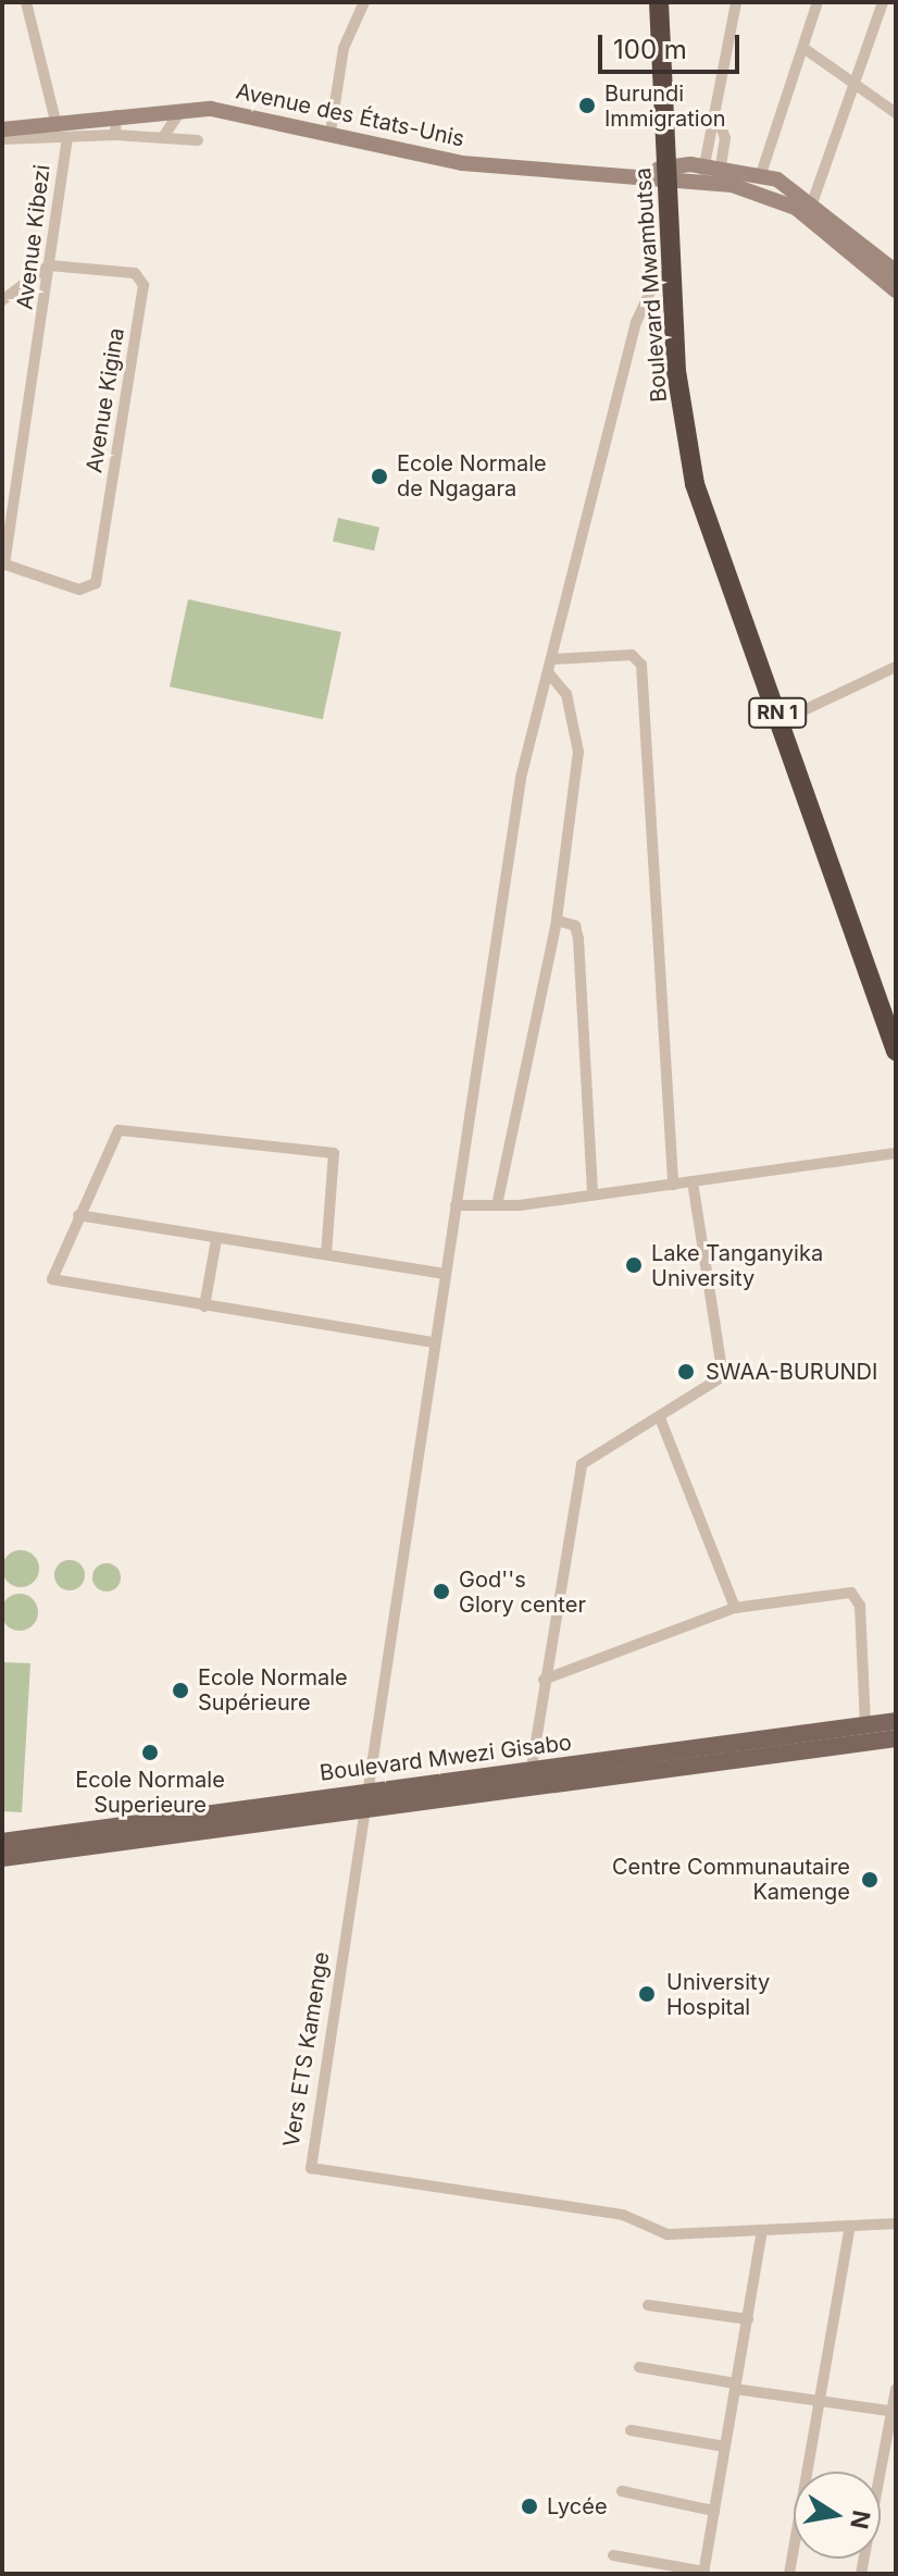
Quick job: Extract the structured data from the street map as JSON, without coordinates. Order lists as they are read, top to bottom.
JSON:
{
  "streets": {
    "highway": ["Boulevard Mwambutsa", "RN 1"],
    "main road": ["Boulevard Mwezi Gisabo"],
    "street": [
      "Avenue des États-Unis",
      "Avenue Kibezi",
      "Avenue Kigina",
      "Vers ETS Kamenge"
    ]
  },
  "crossings": [
    ["Avenue des États-Unis", "Boulevard Mwambutsa"],
    ["Avenue Kibezi", "Avenue Kigina"],
    ["Boulevard Mwezi Gisabo", "Vers ETS Kamenge"]
  ],
  "places": [
    "Burundi Immigration",
    "Ecole Normale de Ngagara",
    "Lake Tanganyika University",
    "SWAA-BURUNDI",
    "God''s Glory center",
    "Ecole Normale Supérieure",
    "Ecole Normale Superieure",
    "Centre Communautaire Kamenge",
    "University Hospital",
    "Lycée"
  ],
  "scale_bar": "100 m",
  "north": "right"
}
